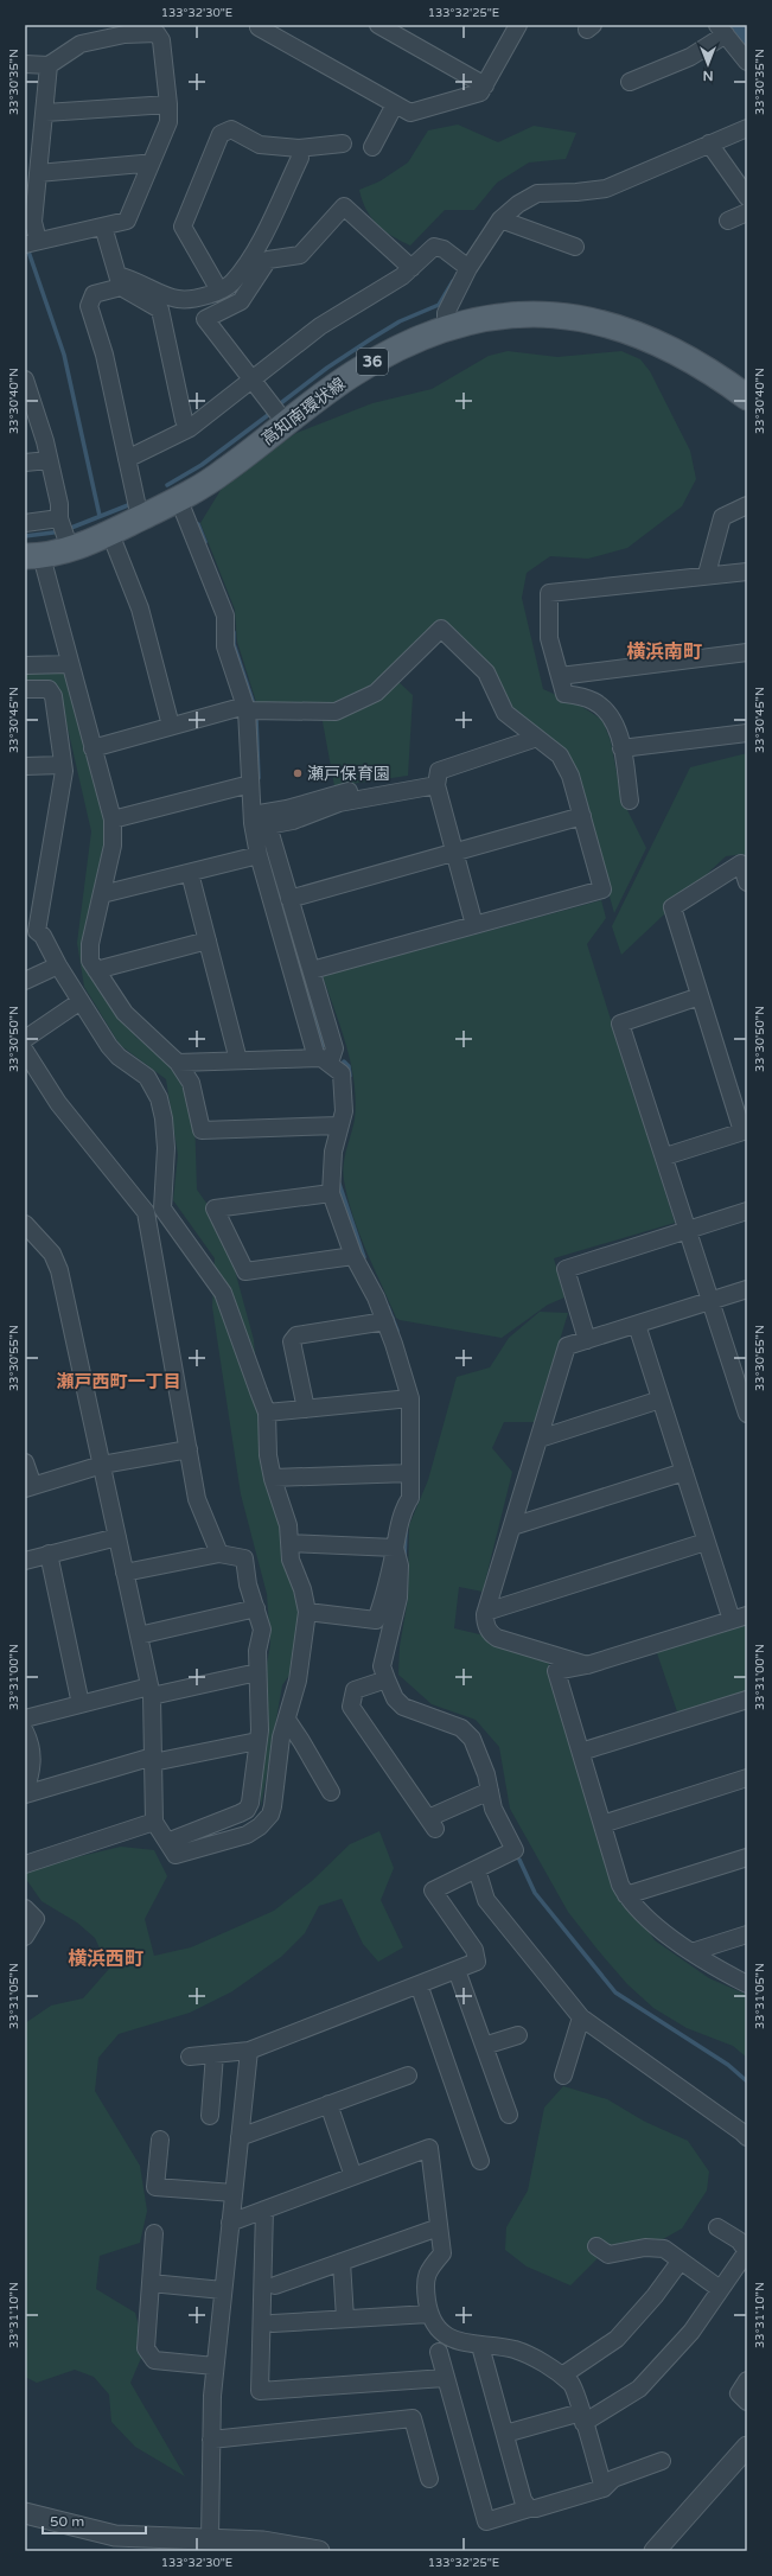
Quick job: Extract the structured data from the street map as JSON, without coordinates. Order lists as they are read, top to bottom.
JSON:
{
  "streets": {
    "main road": ["36", "高知南環状線"]
  },
  "districts": ["横浜南町", "瀬戸西町一丁目", "横浜西町"],
  "places": ["瀬戸保育園"],
  "scale_bar": "50 m",
  "north": "bottom",
  "coordinates": [
    "133°32'30\"E",
    "133°32'25\"E",
    "33°30'35\"N",
    "33°30'40\"N",
    "33°30'45\"N",
    "33°30'50\"N",
    "33°30'55\"N",
    "33°31'00\"N",
    "33°31'05\"N",
    "33°31'10\"N"
  ]
}
